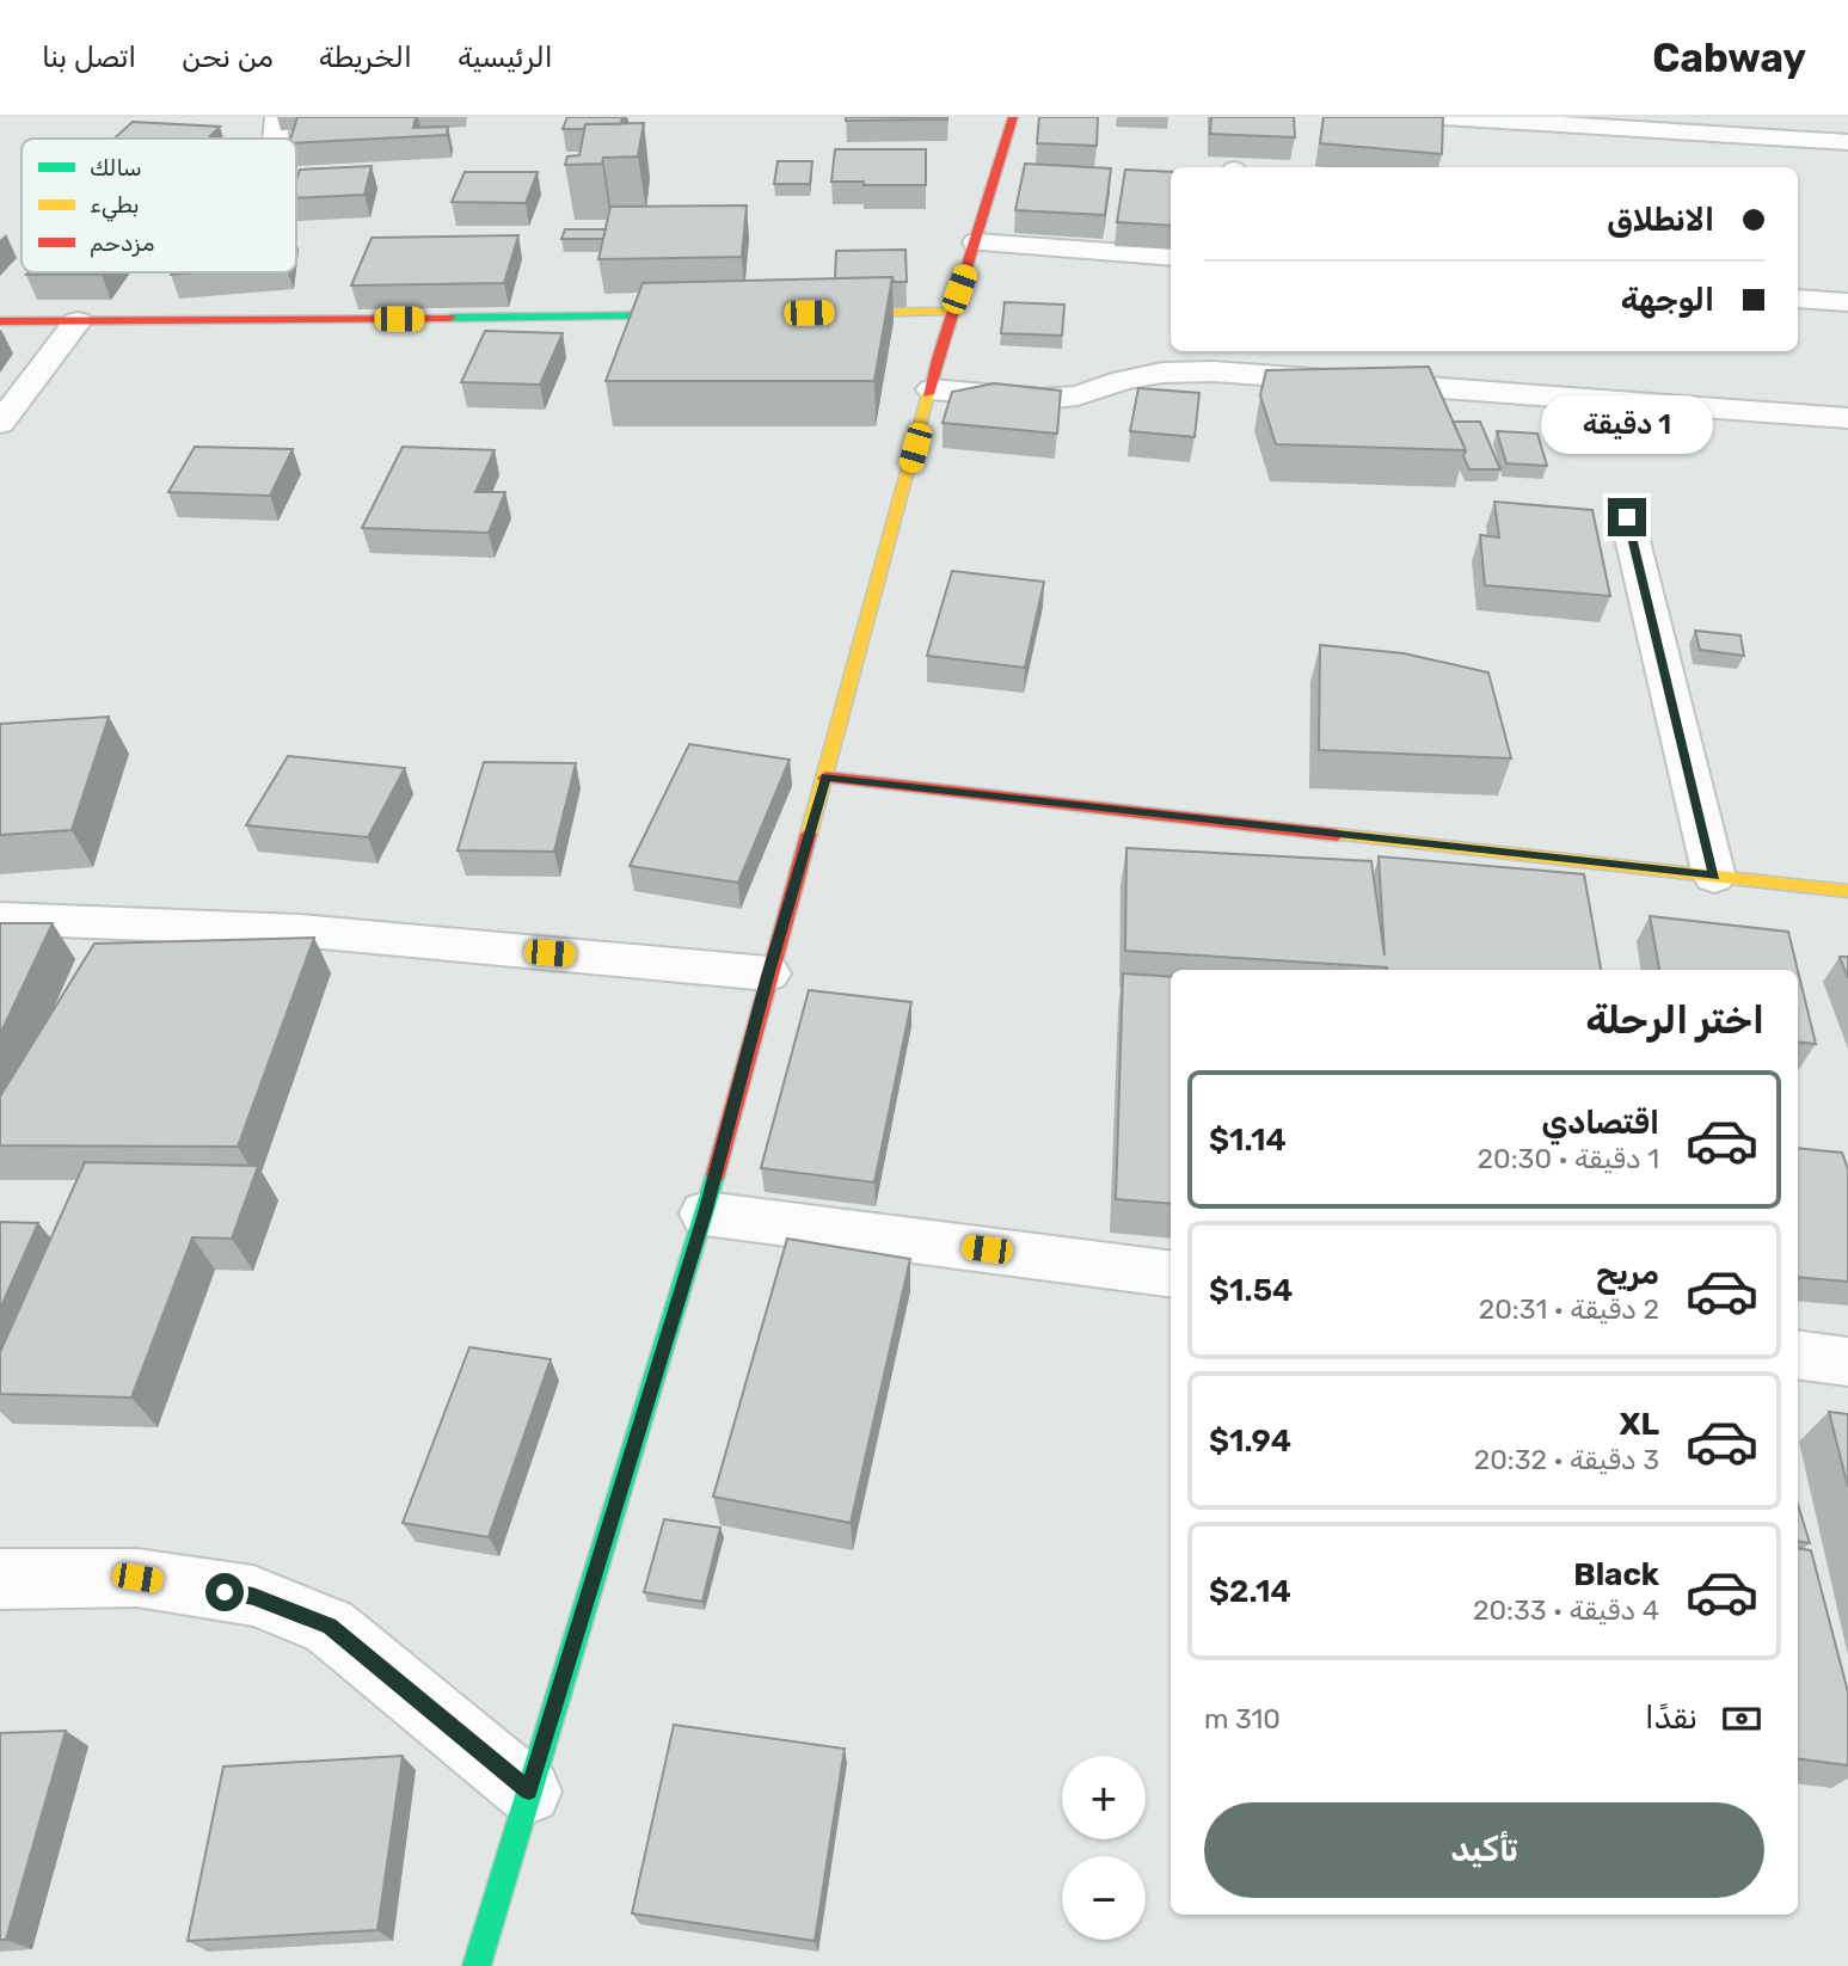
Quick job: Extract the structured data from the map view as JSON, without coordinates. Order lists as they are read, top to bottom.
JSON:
{
  "legend": ["سالك", "بطيء", "مزدحم"],
  "page": {
    "header": "Cabway",
    "nav": [
      "الرئيسية",
      "الخريطة",
      "من نحن",
      "اتصل بنا"
    ],
    "banner": ["الانطلاق", "الوجهة"],
    "bubble": "1 دقيقة",
    "heading": "اختر الرحلة",
    "list": [
      {
        "name": "اقتصادي",
        "note": "1 دقيقة · 20:30",
        "value": "$1.14"
      },
      {
        "name": "مريح",
        "note": "2 دقيقة · 20:31",
        "value": "$1.54"
      },
      {
        "name": "XL",
        "note": "3 دقيقة · 20:32",
        "value": "$1.94"
      },
      {
        "name": "Black",
        "note": "4 دقيقة · 20:33",
        "value": "$2.14"
      }
    ],
    "pay": ["نقدًا", "310 m"],
    "map_buttons": ["+", "−"],
    "buttons": "تأكيد"
  }
}
